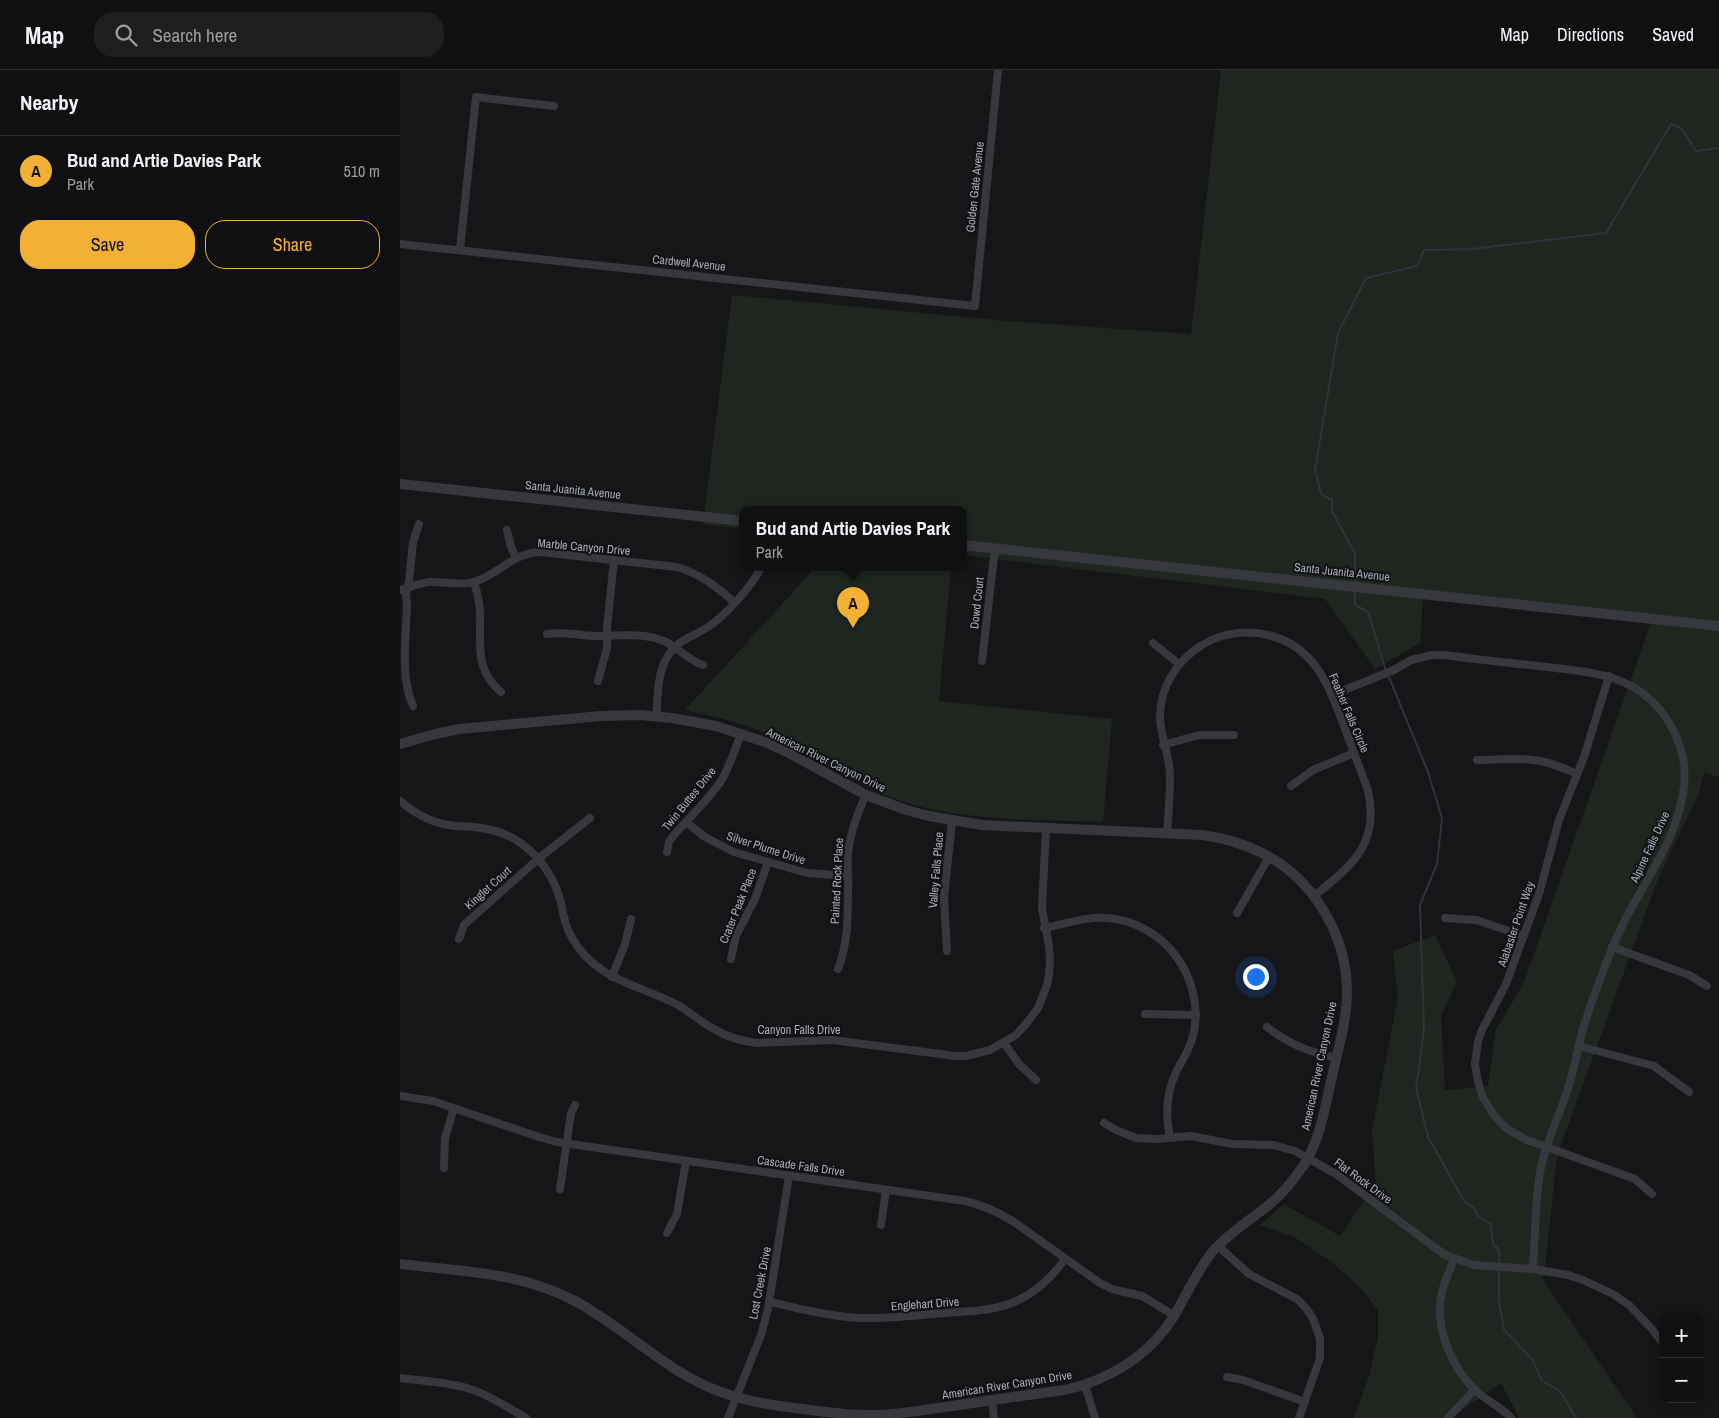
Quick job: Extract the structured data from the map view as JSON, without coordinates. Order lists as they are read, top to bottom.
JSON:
{
  "streets": {
    "street": [
      "Golden Gate Avenue",
      "Cardwell Avenue",
      "Santa Juanita Avenue",
      "Marble Canyon Drive",
      "Dowd Court",
      "Feather Falls Circle",
      "American River Canyon Drive",
      "Twin Buttes Drive",
      "Alpine Falls Drive",
      "Silver Plume Drive",
      "Valley Falls Place",
      "Painted Rock Place",
      "Kinglet Court",
      "Crater Peak Place",
      "Alabaster Point Way",
      "Canyon Falls Drive",
      "Cascade Falls Drive",
      "Flat Rock Drive",
      "Lost Creek Drive",
      "Englehart Drive"
    ]
  },
  "crossings": [
    ["Golden Gate Avenue", "Cardwell Avenue"],
    ["Santa Juanita Avenue", "Dowd Court"],
    ["Feather Falls Circle", "American River Canyon Drive"],
    ["Feather Falls Circle", "Alpine Falls Drive"],
    ["American River Canyon Drive", "Twin Buttes Drive"],
    ["American River Canyon Drive", "Valley Falls Place"],
    ["American River Canyon Drive", "Painted Rock Place"],
    ["American River Canyon Drive", "Canyon Falls Drive"],
    ["American River Canyon Drive", "Cascade Falls Drive"],
    ["American River Canyon Drive", "Flat Rock Drive"],
    ["American River Canyon Drive", "Lost Creek Drive"],
    ["Twin Buttes Drive", "Silver Plume Drive"],
    ["Alpine Falls Drive", "Alabaster Point Way"],
    ["Alpine Falls Drive", "Flat Rock Drive"],
    ["Silver Plume Drive", "Painted Rock Place"],
    ["Silver Plume Drive", "Crater Peak Place"],
    ["Kinglet Court", "Canyon Falls Drive"],
    ["Cascade Falls Drive", "Lost Creek Drive"],
    ["Cascade Falls Drive", "Englehart Drive"],
    ["Lost Creek Drive", "Englehart Drive"]
  ],
  "page": {
    "header": "Map",
    "search": "Search here",
    "nav": ["Map", "Directions", "Saved"],
    "heading": "Nearby",
    "list": [
      {
        "mark": "A",
        "name": "Bud and Artie Davies Park",
        "note": "Park",
        "value": "510 m"
      }
    ],
    "buttons": ["Save", "Share"],
    "popup": ["Bud and Artie Davies Park", "Park"],
    "pins": "A",
    "map_buttons": ["+", "−"]
  }
}
